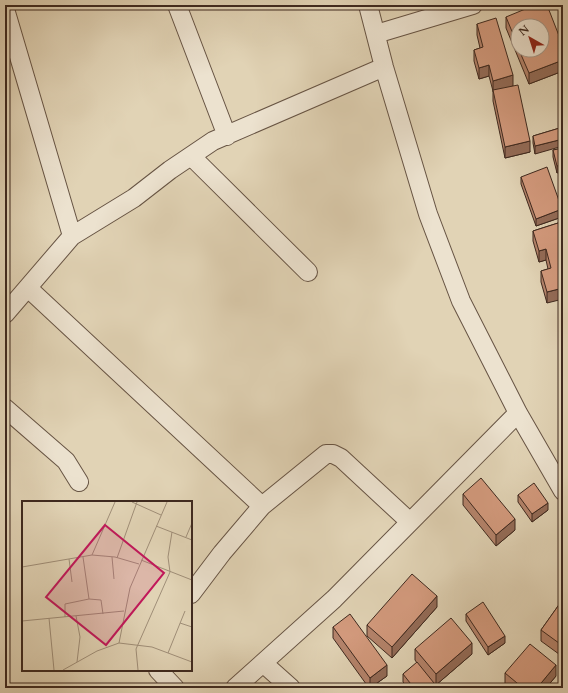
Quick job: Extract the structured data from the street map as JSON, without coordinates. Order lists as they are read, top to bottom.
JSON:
{
  "north": "top left"
}
